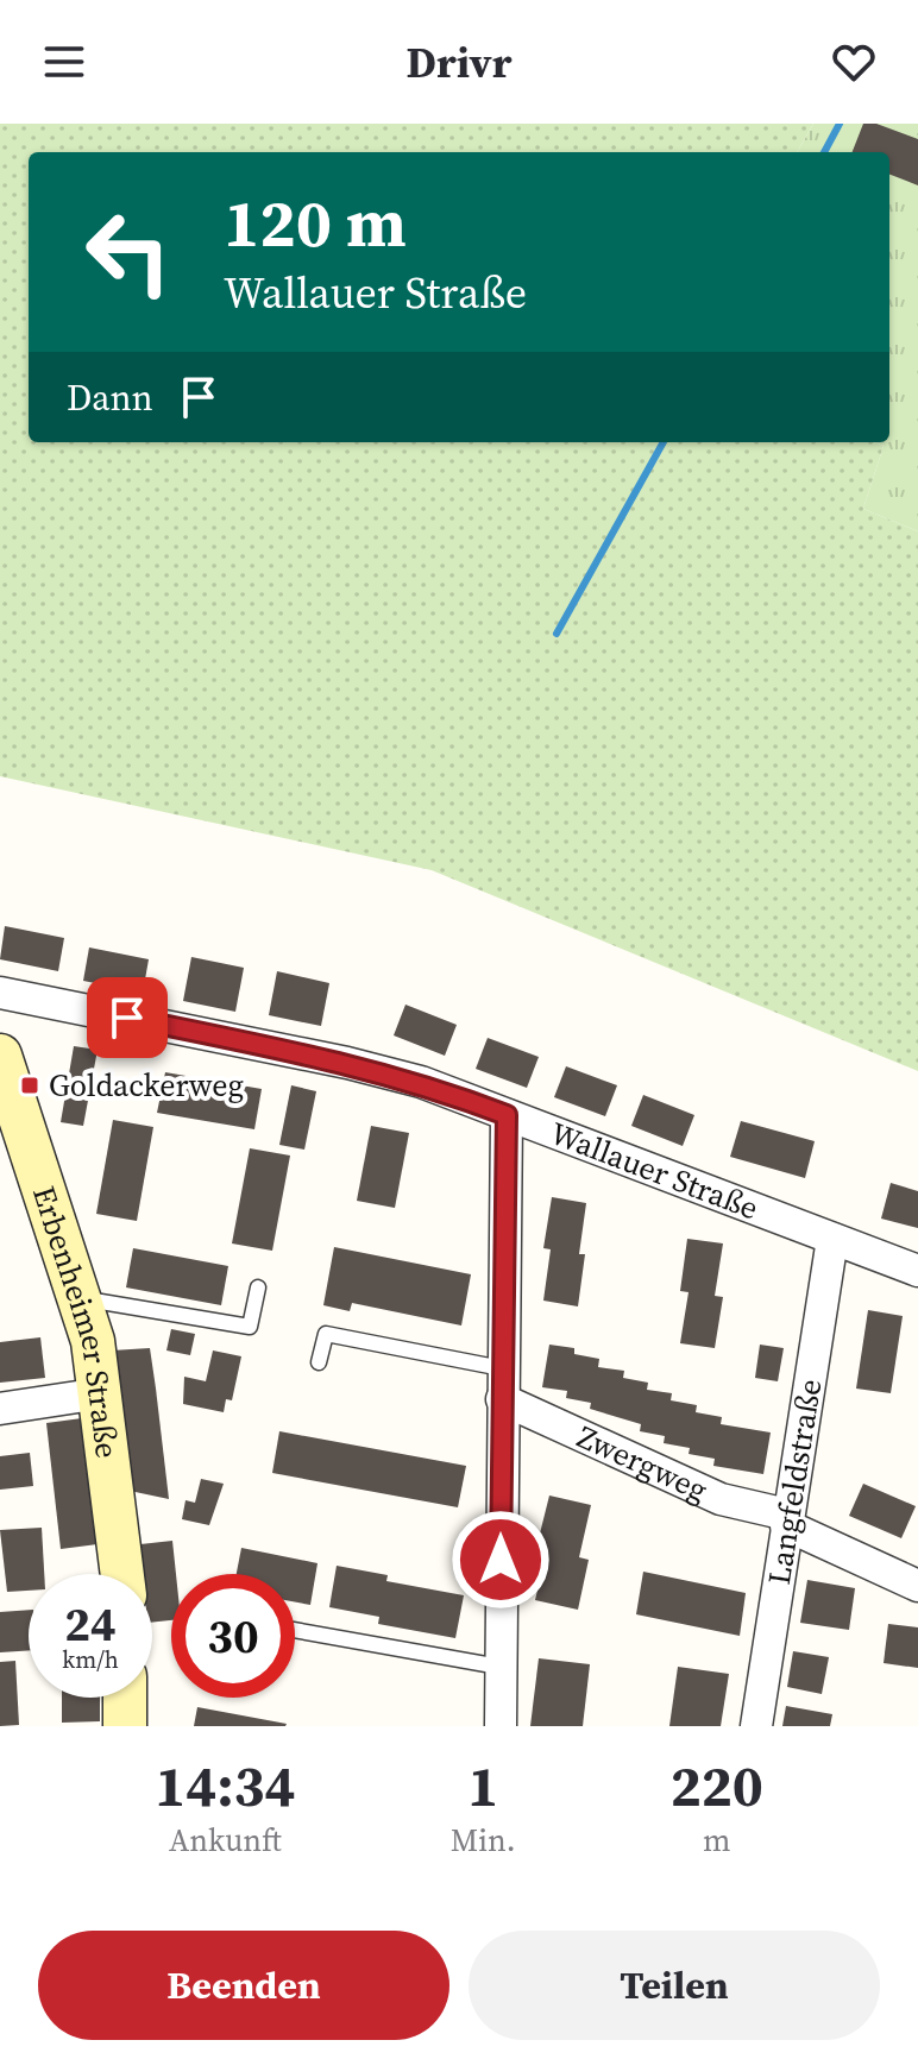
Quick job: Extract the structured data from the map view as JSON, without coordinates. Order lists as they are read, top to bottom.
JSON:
{
  "streets": {
    "street": [
      "Wallauer Straße",
      "Erbenheimer Straße",
      "Zwergweg",
      "Langfeldstraße"
    ]
  },
  "crossings": [
    ["Wallauer Straße", "Langfeldstraße"],
    ["Zwergweg", "Langfeldstraße"]
  ],
  "places": {
    "transit": ["Goldackerweg"]
  },
  "page": {
    "header": "Drivr",
    "turn": ["120 m", "Wallauer Straße"],
    "then": "Dann",
    "speed": "24 km/h",
    "limit": "30",
    "eta": [
      "14:34",
      "Ankunft",
      "1",
      "Min.",
      "220",
      "m"
    ],
    "buttons": ["Beenden", "Teilen"]
  }
}
